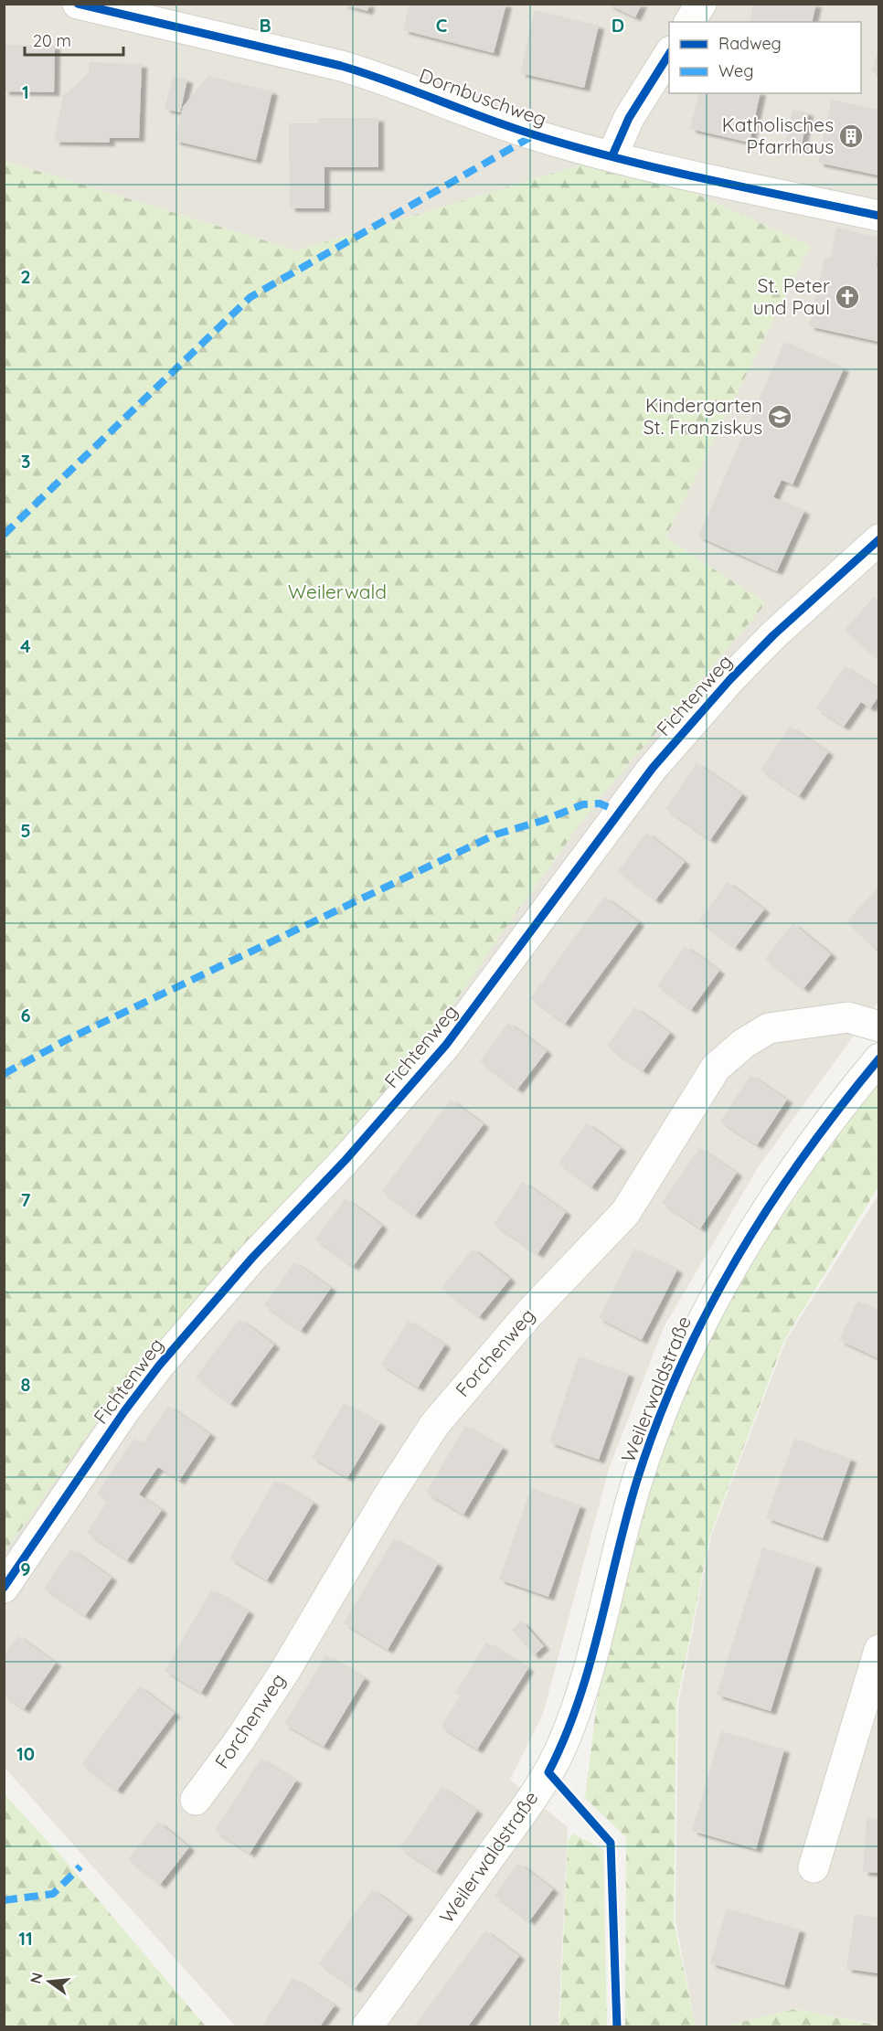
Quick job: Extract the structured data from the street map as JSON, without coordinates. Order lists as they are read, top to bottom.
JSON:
{
  "streets": {
    "street": [
      "Dornbuschweg",
      "Fichtenweg",
      "Forchenweg",
      "Weilerwaldstraße"
    ]
  },
  "parks": ["Weilerwald"],
  "places": {
    "building": ["Katholisches Pfarrhaus"],
    "church": ["St. Peter und Paul"],
    "school or university": ["Kindergarten St. Franziskus"]
  },
  "legend": ["Radweg", "Weg"],
  "scale_bar": "20 m",
  "north": "left",
  "grid": {
    "columns": ["B", "C", "D"],
    "rows": [
      "1",
      "2",
      "3",
      "4",
      "5",
      "6",
      "7",
      "8",
      "9",
      "10",
      "11"
    ]
  }
}
